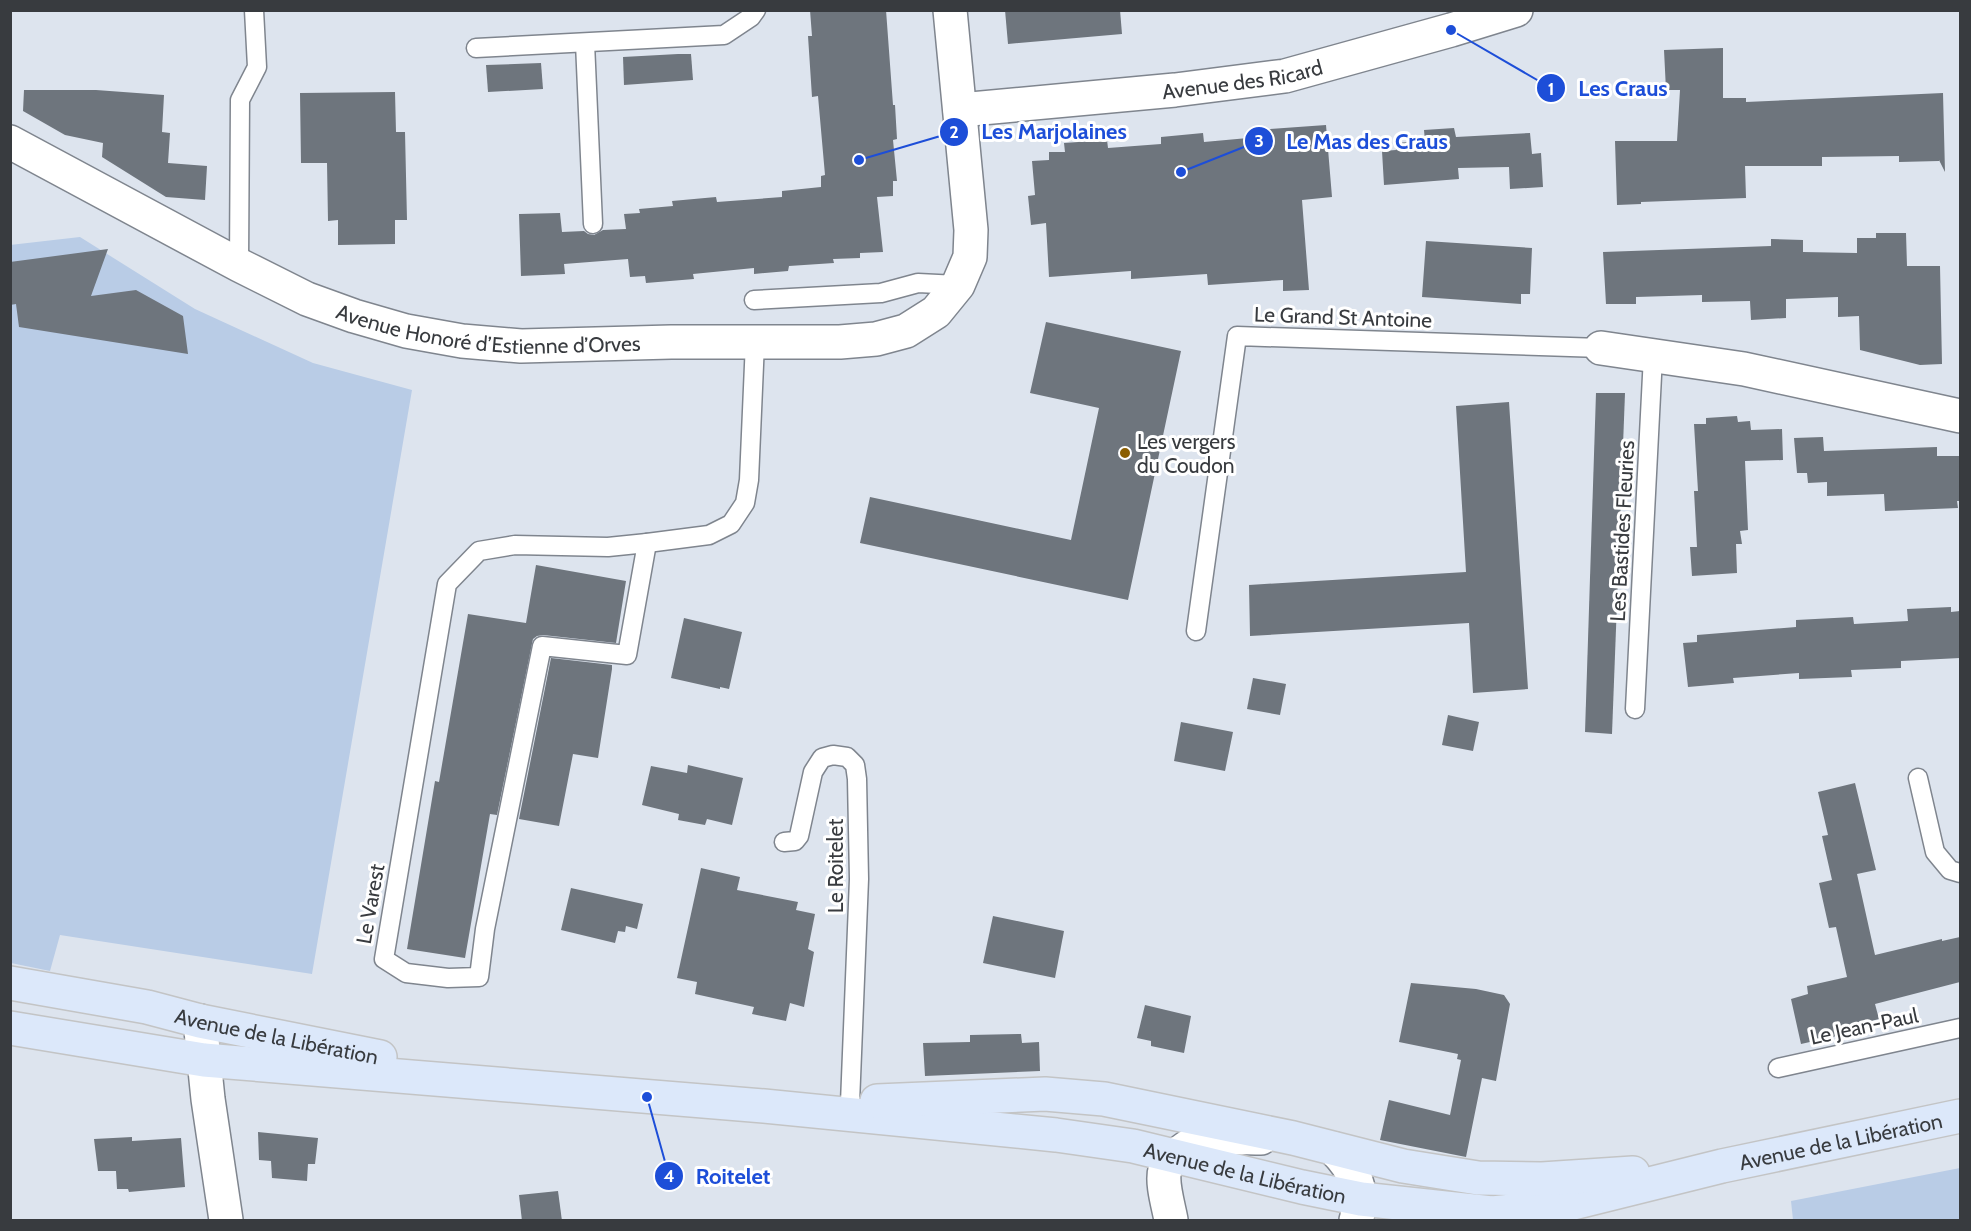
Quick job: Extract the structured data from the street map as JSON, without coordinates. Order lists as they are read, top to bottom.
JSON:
{
  "streets": {
    "main road": ["Avenue de la Libération"],
    "street": ["Avenue des Ricard", "Avenue Honoré d’Estienne d’Orves"],
    "lane": [
      "Le Grand St Antoine",
      "Les Bastides Fleuries",
      "Le Roitelet",
      "Le Varest",
      "Le Jean-Paul"
    ]
  },
  "crossings": [
    ["Avenue Honoré d’Estienne d’Orves", "Le Varest"],
    ["Le Roitelet", "Avenue de la Libération"]
  ],
  "places": [
    "Les Craus",
    "Les Marjolaines",
    "Le Mas des Craus",
    "Les vergers du Coudon",
    "Roitelet"
  ]
}
